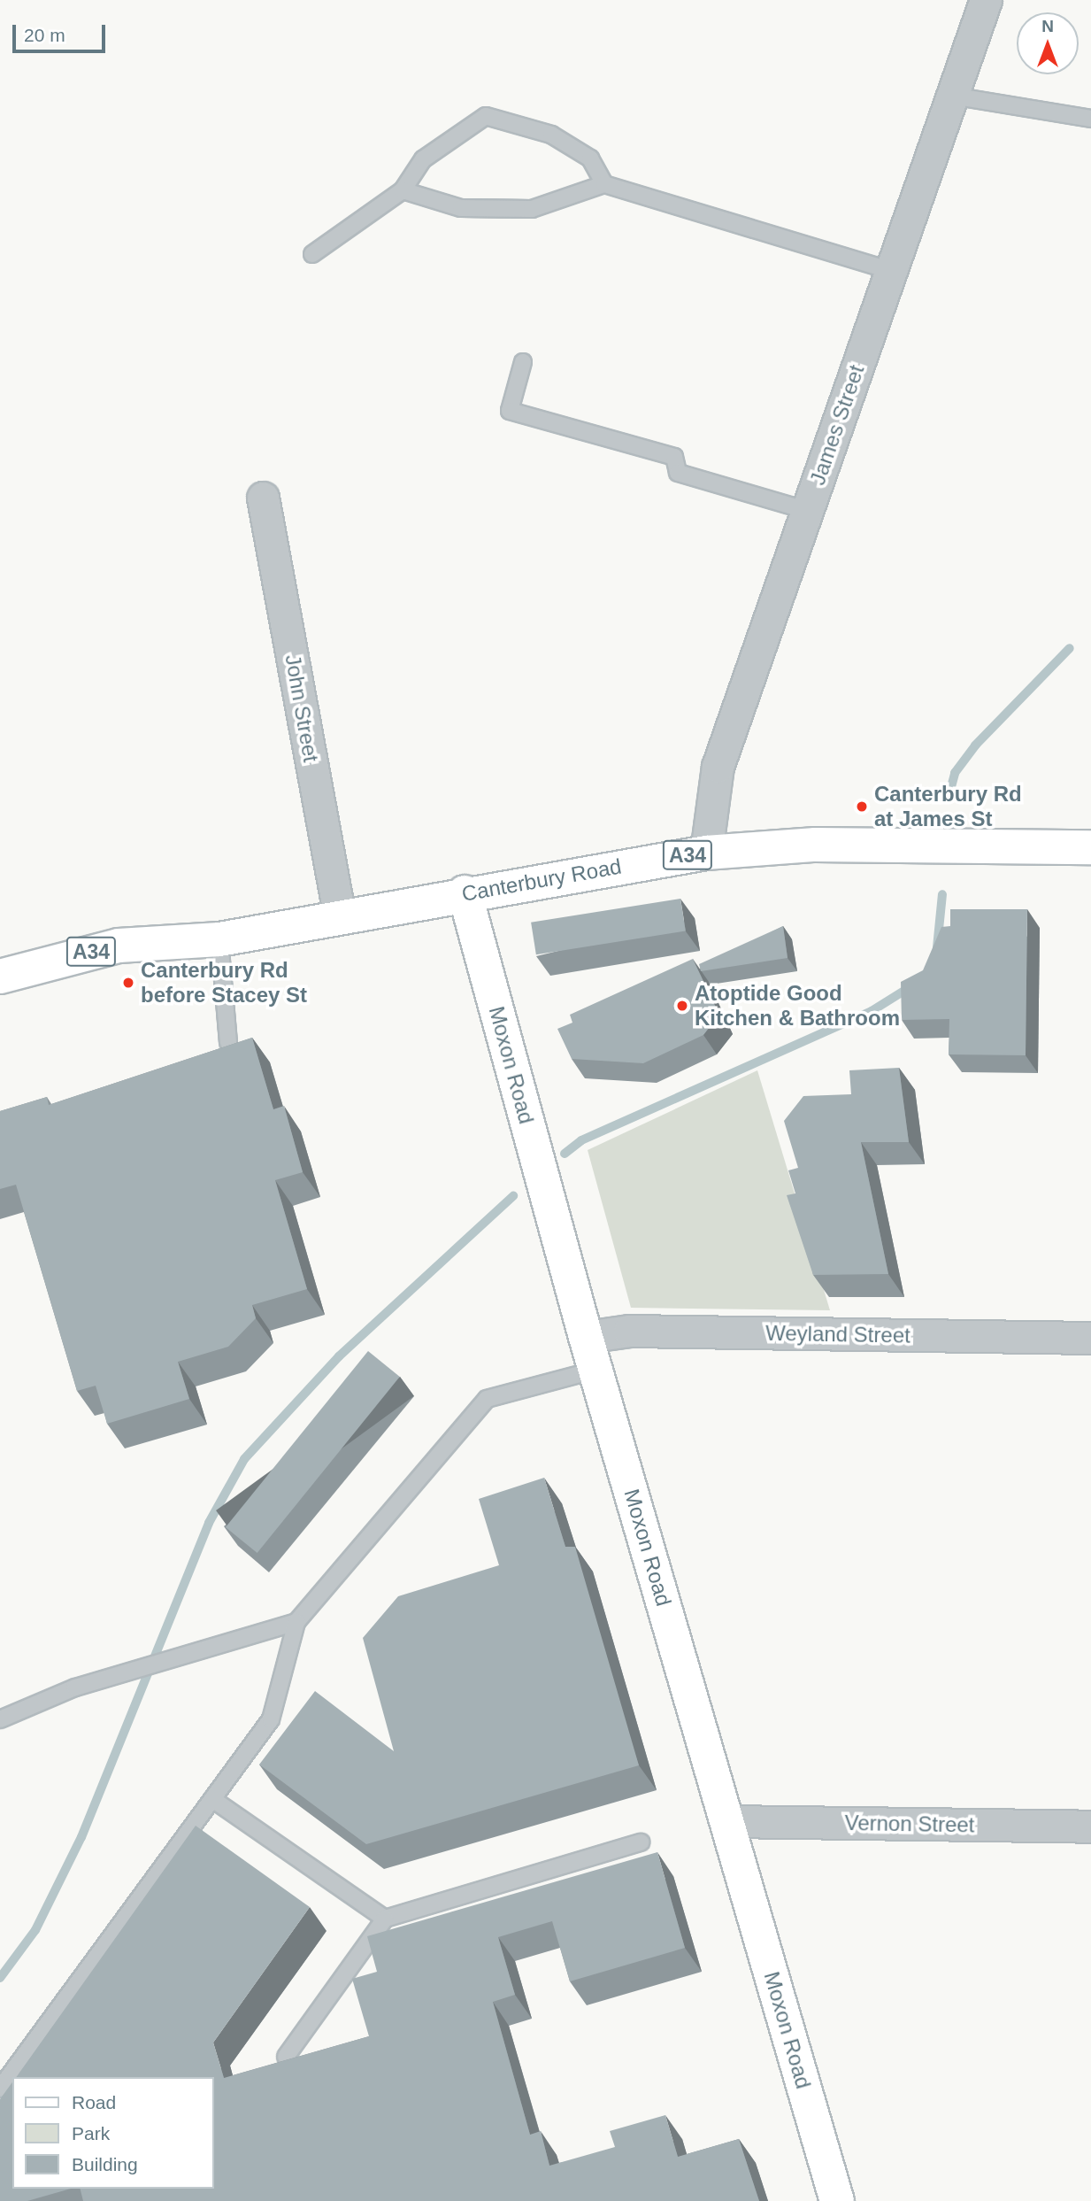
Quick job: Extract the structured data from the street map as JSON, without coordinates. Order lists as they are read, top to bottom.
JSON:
{
  "streets": {
    "main road": ["A34", "Canterbury Road", "Moxon Road"],
    "street": [
      "James Street",
      "John Street",
      "Weyland Street",
      "Vernon Street"
    ]
  },
  "crossings": [
    ["James Street", "Canterbury Road"],
    ["John Street", "Canterbury Road"],
    ["Canterbury Road", "Moxon Road"],
    ["Moxon Road", "Weyland Street"],
    ["Moxon Road", "Vernon Street"]
  ],
  "places": ["Canterbury Rd at James St", "Canterbury Rd before Stacey St", "Atoptide Good Kitchen & Bathroom"],
  "legend": ["Road", "Park", "Building"],
  "scale_bar": "20 m",
  "north": "top"
}
